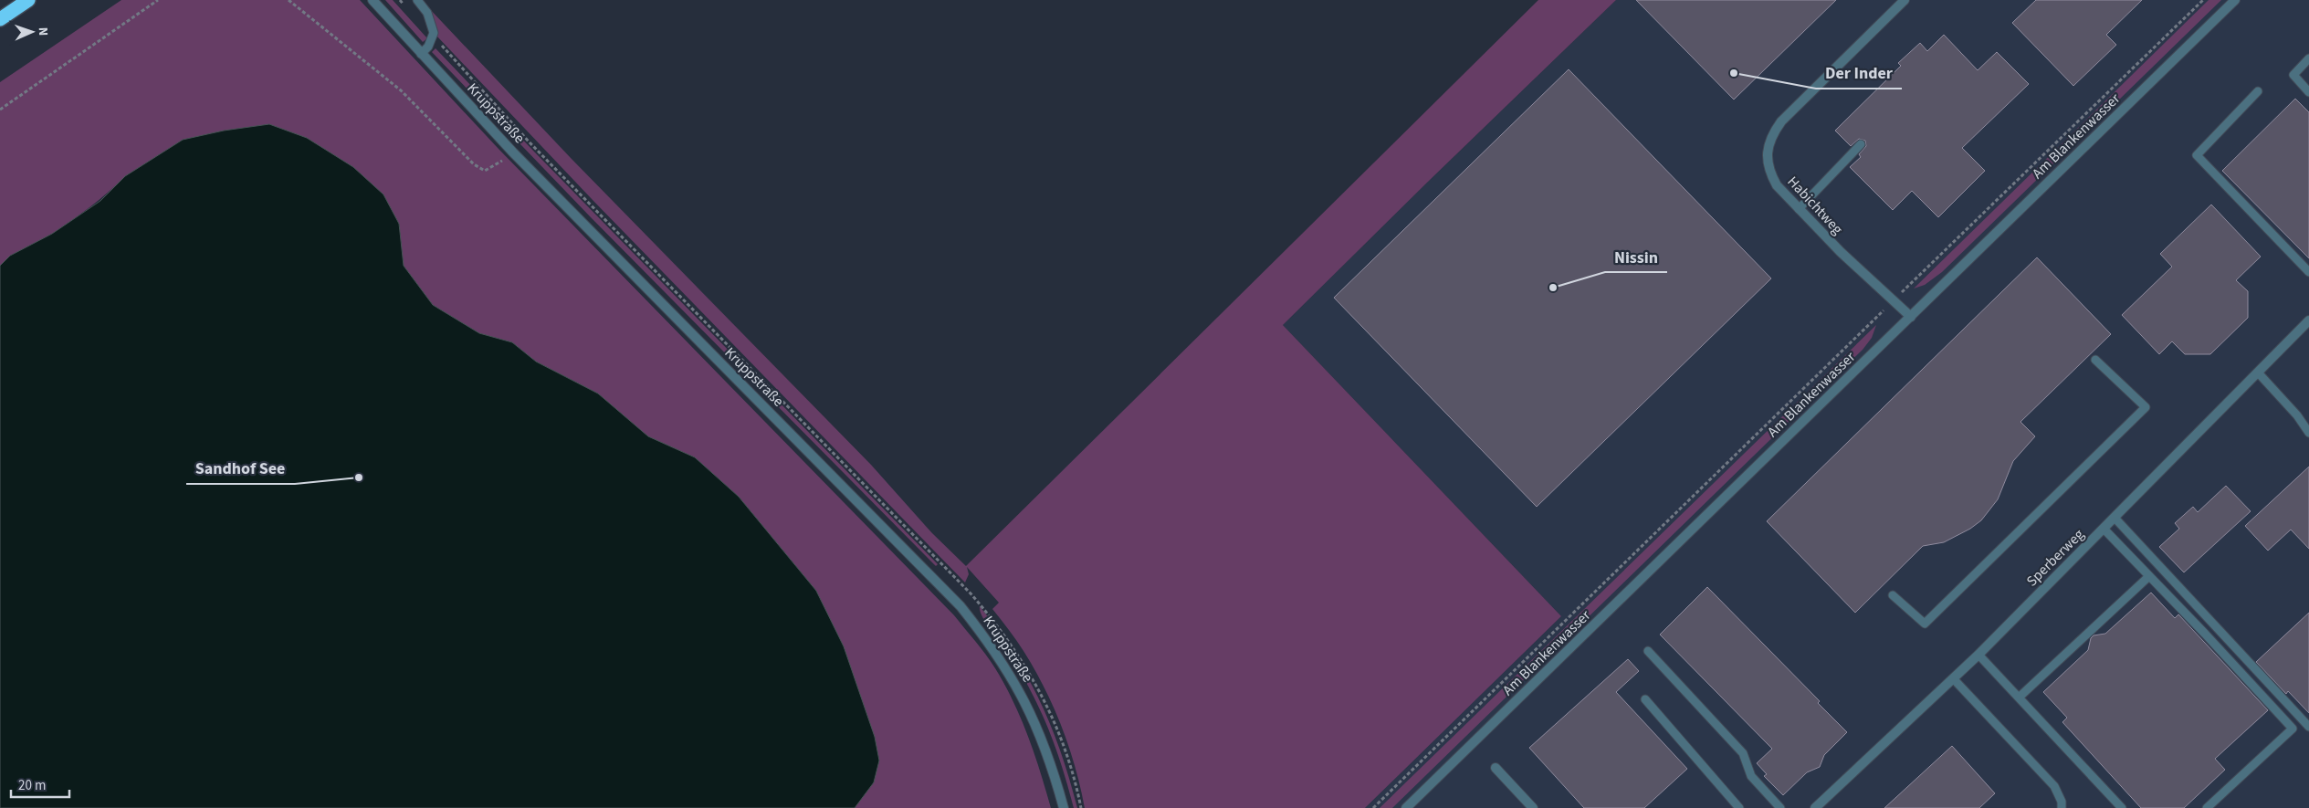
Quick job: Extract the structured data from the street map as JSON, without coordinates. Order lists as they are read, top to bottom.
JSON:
{
  "streets": {
    "street": [
      "Kruppstraße",
      "Am Blankenwasser",
      "Habichtweg",
      "Sperberweg"
    ]
  },
  "crossings": [
    ["Am Blankenwasser", "Habichtweg"]
  ],
  "places": ["Der Inder", "Nissin", "Sandhof See"],
  "scale_bar": "20 m",
  "north": "right"
}
